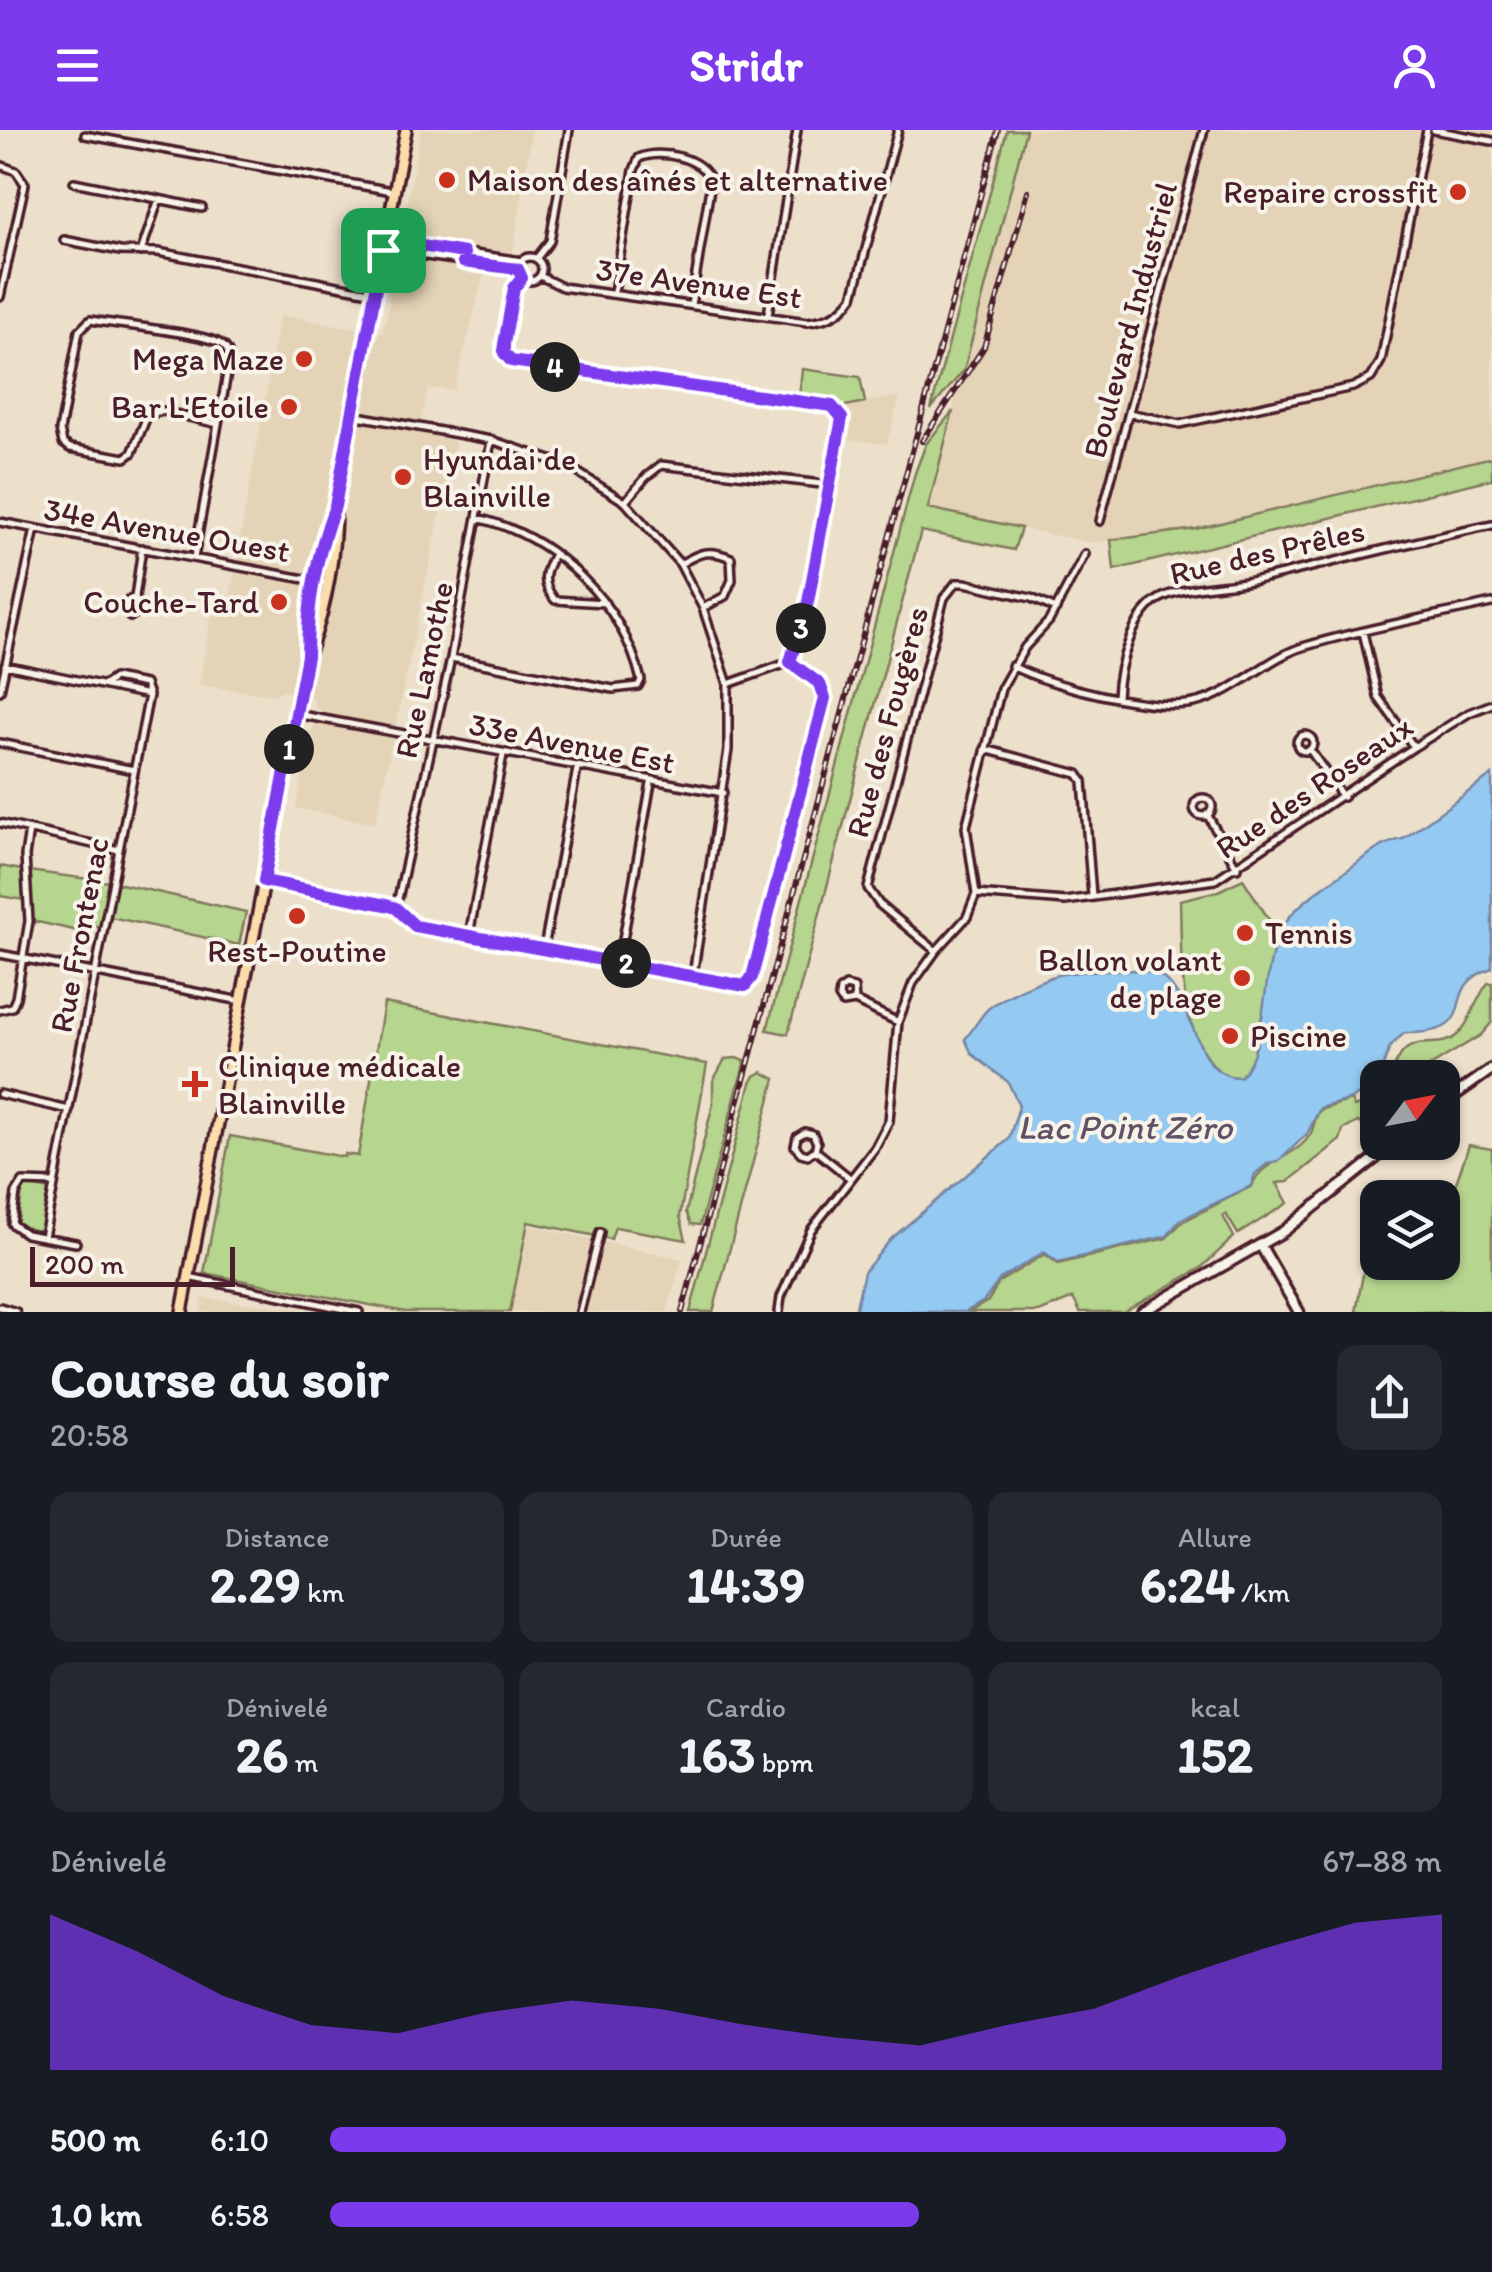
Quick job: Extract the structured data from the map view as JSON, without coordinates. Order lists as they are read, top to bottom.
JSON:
{
  "streets": {
    "street": [
      "37e Avenue Est",
      "Boulevard Industriel",
      "34e Avenue Ouest",
      "Rue des Prêles",
      "Rue Lamothe",
      "Rue des Fougères",
      "33e Avenue Est",
      "Rue des Roseaux",
      "Rue Frontenac"
    ]
  },
  "crossings": [
    ["Rue Lamothe", "33e Avenue Est"]
  ],
  "water": ["Lac Point Zéro"],
  "places": {
    "other": [
      "Maison des aînés et alternative",
      "Repaire crossfit",
      "Mega Maze",
      "Bar L'Etoile",
      "Hyundai de Blainville",
      "Couche-Tard",
      "Rest-Poutine",
      "Tennis",
      "Ballon volant de plage",
      "Piscine"
    ],
    "health": ["Clinique médicale Blainville"]
  },
  "scale_bar": "200 m",
  "north": "top right",
  "page": {
    "header": "Stridr",
    "pins": [
      "4",
      "3",
      "1",
      "2"
    ],
    "scale": "200 m",
    "heading": ["Course du soir", "20:58"],
    "stats": [
      ["Distance", "2.29 km"],
      ["Durée", "14:39"],
      ["Allure", "6:24 /km"],
      ["Dénivelé", "26 m"],
      ["Cardio", "163 bpm"],
      ["kcal", "152"]
    ],
    "chart": ["Dénivelé", "67–88 m"],
    "list": [
      {
        "name": "500 m",
        "note": "6:10"
      },
      {
        "name": "1.0 km",
        "note": "6:58"
      }
    ]
  }
}
